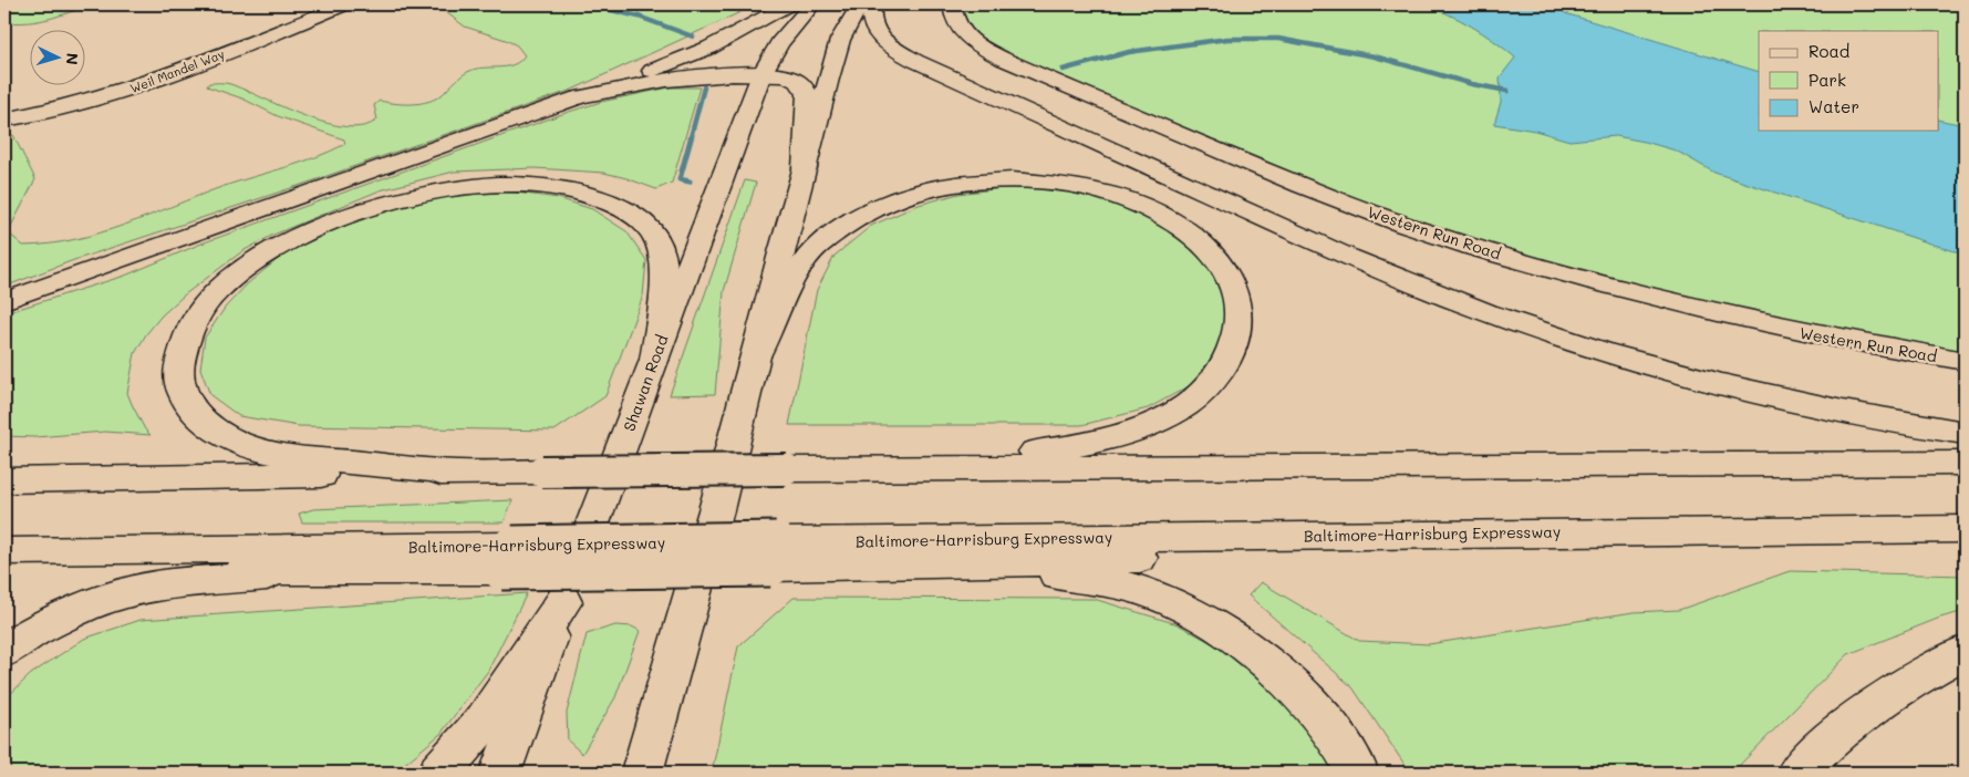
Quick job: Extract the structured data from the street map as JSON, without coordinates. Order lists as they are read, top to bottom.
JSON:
{
  "streets": {
    "main road": [
      "Weil Mandel Way",
      "Western Run Road",
      "Shawan Road",
      "Baltimore-Harrisburg Expressway"
    ]
  },
  "legend": ["Road", "Park", "Water"],
  "north": "right"
}
